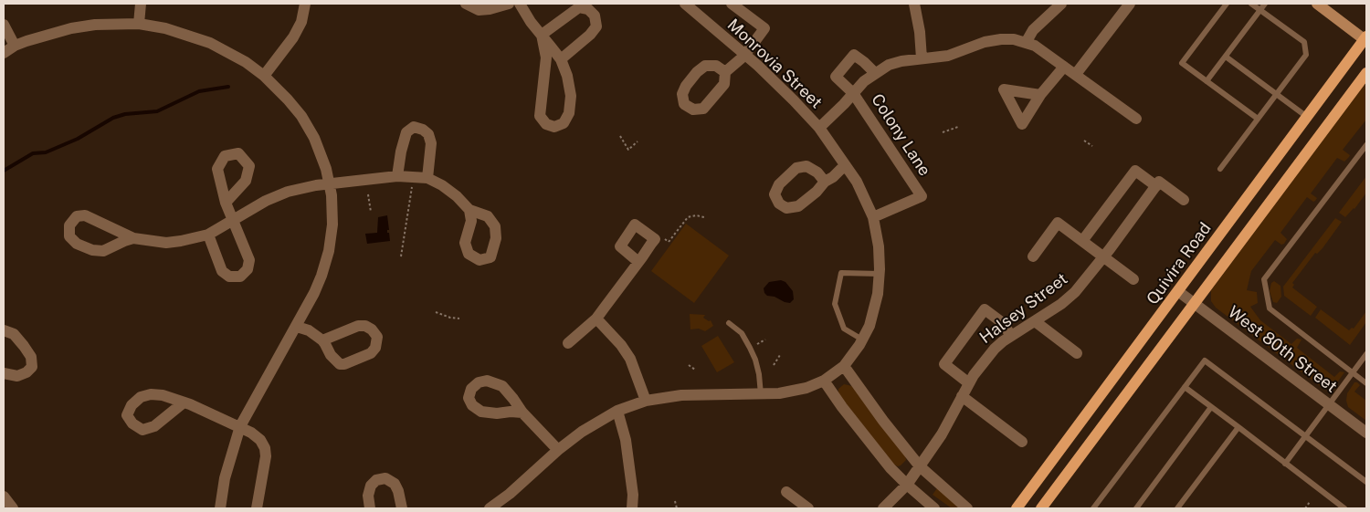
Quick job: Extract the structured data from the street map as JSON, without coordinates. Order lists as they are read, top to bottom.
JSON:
{
  "streets": {
    "main road": ["Quivira Road"],
    "street": [
      "Monrovia Street",
      "Colony Lane",
      "Halsey Street",
      "West 80th Street"
    ]
  },
  "crossings": [
    ["Monrovia Street", "Colony Lane"],
    ["Quivira Road", "West 80th Street"]
  ]
}
